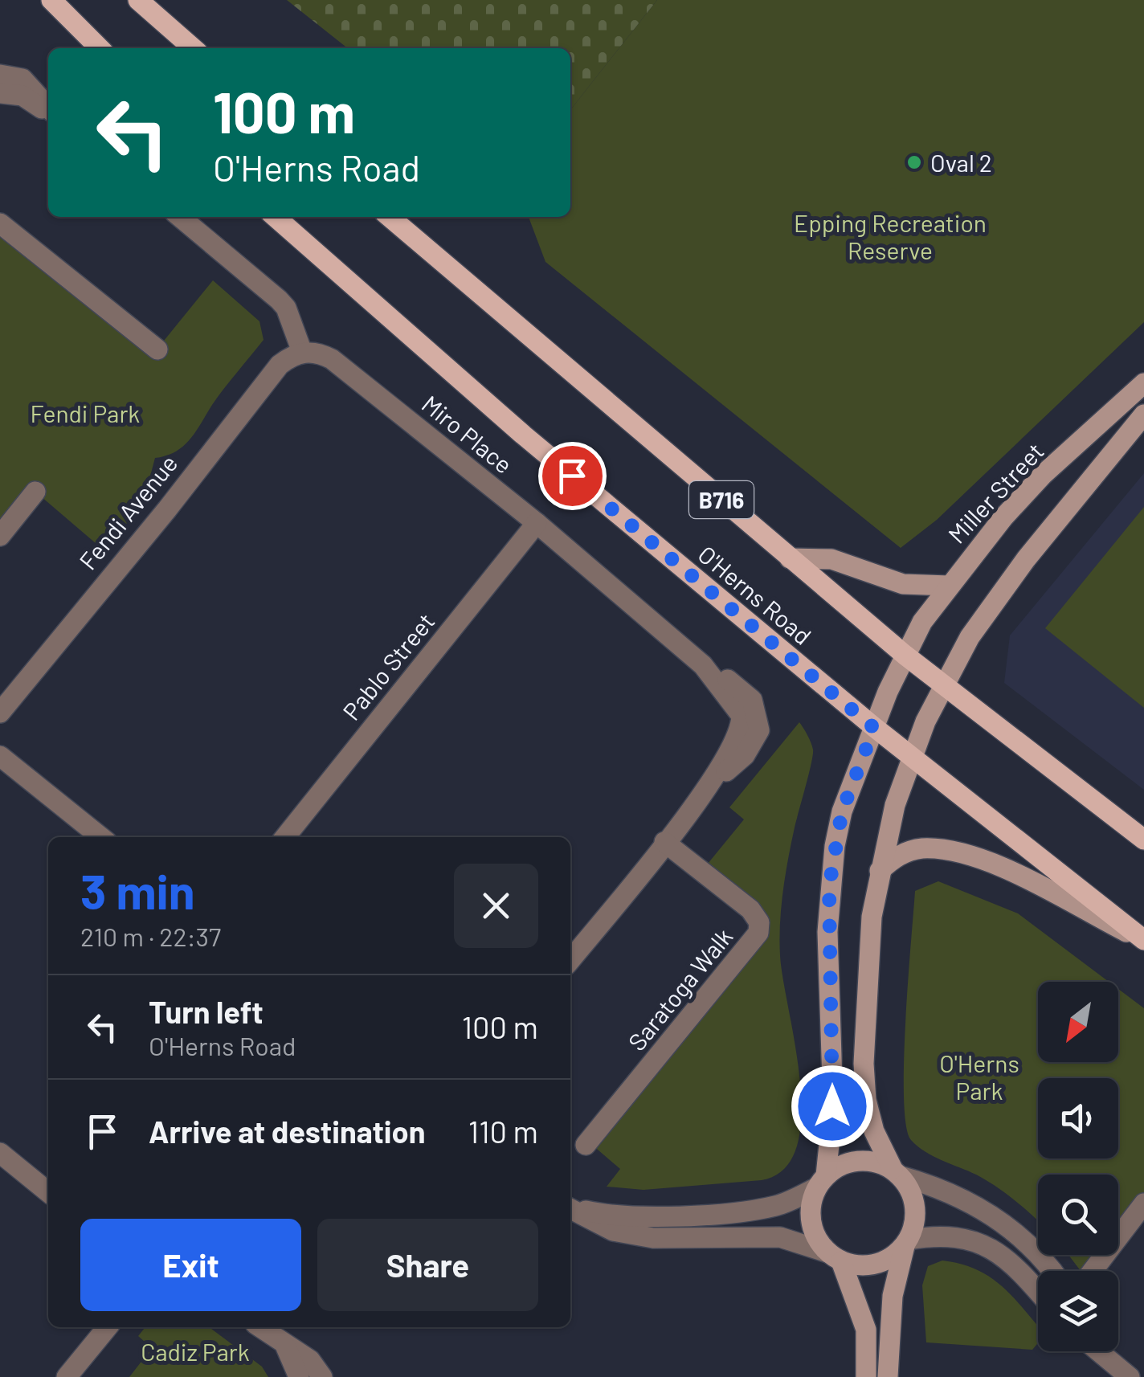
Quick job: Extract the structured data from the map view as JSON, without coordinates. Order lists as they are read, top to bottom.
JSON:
{
  "streets": {
    "main road": ["B716", "O'Herns Road"],
    "street": [
      "Miro Place",
      "Miller Street",
      "Fendi Avenue",
      "Pablo Street",
      "Saratoga Walk"
    ]
  },
  "crossings": [
    ["Miro Place", "Fendi Avenue"],
    ["Miro Place", "Pablo Street"],
    ["Miro Place", "Saratoga Walk"],
    ["Miller Street", "O'Herns Road"]
  ],
  "parks": [
    "Epping Recreation Reserve",
    "Fendi Park",
    "O'Herns Park",
    "Cadiz Park"
  ],
  "places": ["Oval 2"],
  "north": "bottom left",
  "page": {
    "turn": ["100 m", "O'Herns Road"],
    "heading": ["3 min", "210 m · 22:37"],
    "list": [
      {
        "name": "Turn left",
        "note": "O'Herns Road",
        "value": "100 m"
      },
      {
        "name": "Arrive at destination",
        "value": "110 m"
      }
    ],
    "buttons": ["Exit", "Share"]
  }
}
